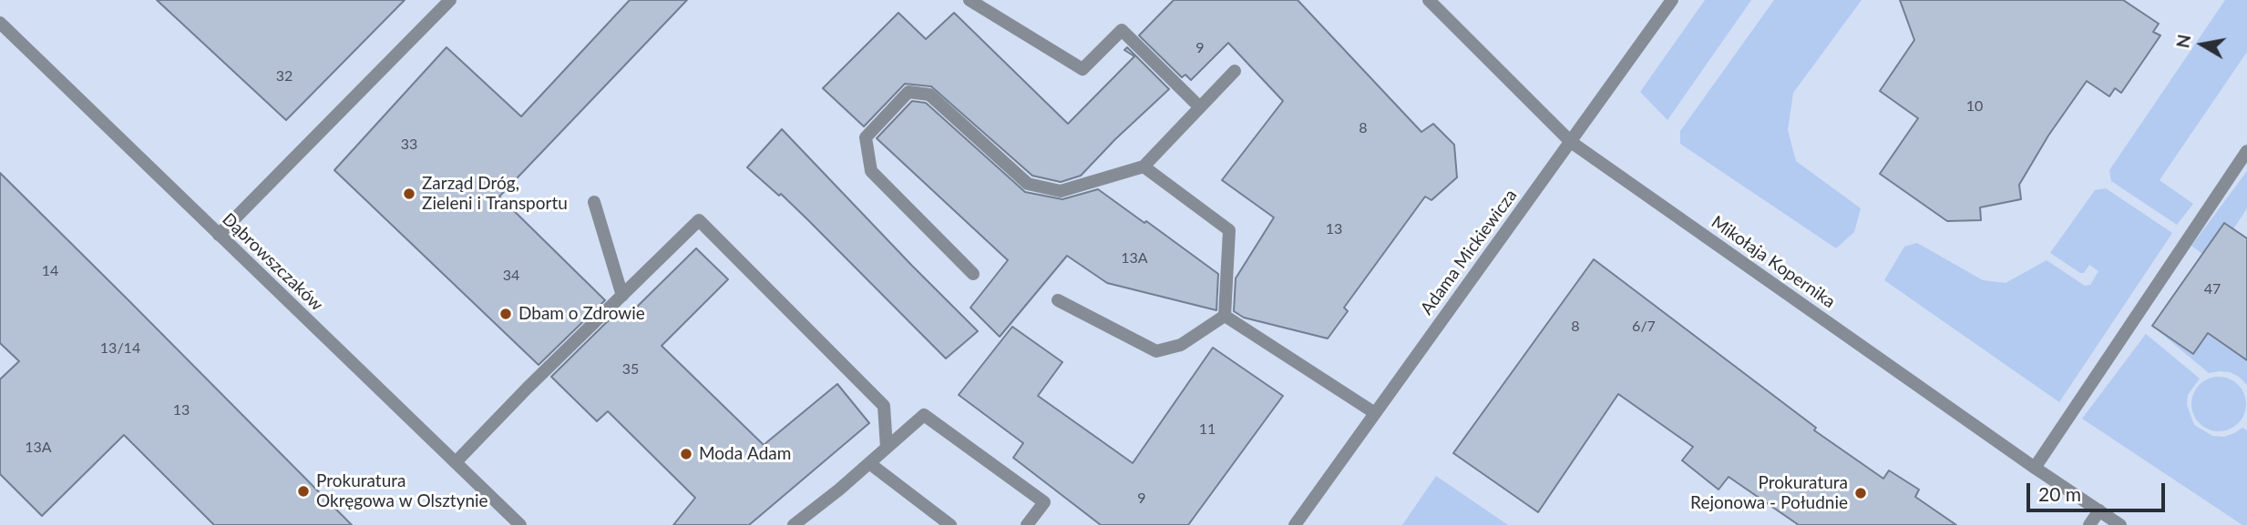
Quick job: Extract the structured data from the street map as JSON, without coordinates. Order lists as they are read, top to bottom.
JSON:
{
  "streets": {
    "street": ["Adama Mickiewicza", "Dąbrowszczaków", "Mikołaja Kopernika"]
  },
  "crossings": [
    ["Adama Mickiewicza", "Mikołaja Kopernika"]
  ],
  "places": [
    "Zarząd Dróg, Zieleni i Transportu",
    "Dbam o Zdrowie",
    "Moda Adam",
    "Prokuratura Okręgowa w Olsztynie",
    "Prokuratura Rejonowa - Południe"
  ],
  "house_numbers": [
    "9",
    "32",
    "10",
    "8",
    "33",
    "13",
    "13A",
    "14",
    "34",
    "47",
    "8",
    "6/7",
    "13/14",
    "35",
    "13",
    "11",
    "13A",
    "9"
  ],
  "scale_bar": "20 m",
  "north": "left"
}
